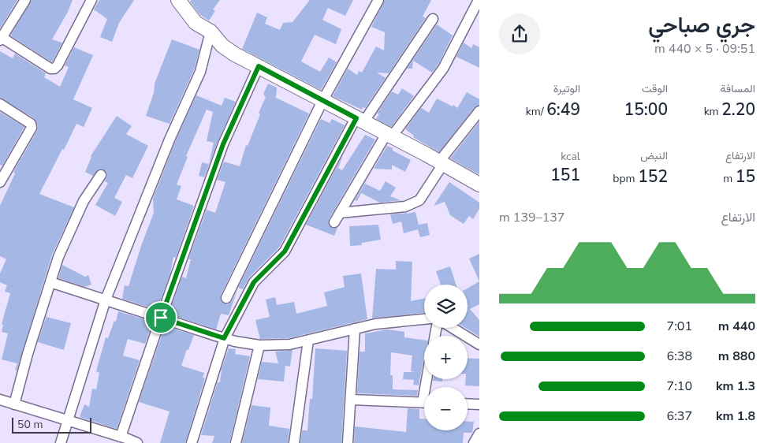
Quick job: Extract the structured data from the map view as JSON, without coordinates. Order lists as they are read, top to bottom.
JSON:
{
  "scale_bar": "50 m",
  "page": {
    "heading": ["جري صباحي", "09:51 · 5 × 440 m"],
    "stats": [
      ["المسافة", "2.20 km"],
      ["الوقت", "15:00"],
      ["الوتيرة", "6:49 /km"],
      ["الارتفاع", "15 m"],
      ["النبض", "152 bpm"],
      ["kcal", "151"]
    ],
    "chart": ["الارتفاع", "137–139 m"],
    "map_buttons": ["+", "−"],
    "list": [
      {
        "name": "440 m",
        "note": "7:01"
      },
      {
        "name": "880 m",
        "note": "6:38"
      },
      {
        "name": "1.3 km",
        "note": "7:10"
      },
      {
        "name": "1.8 km",
        "note": "6:37"
      }
    ],
    "scale": "50 m"
  }
}
